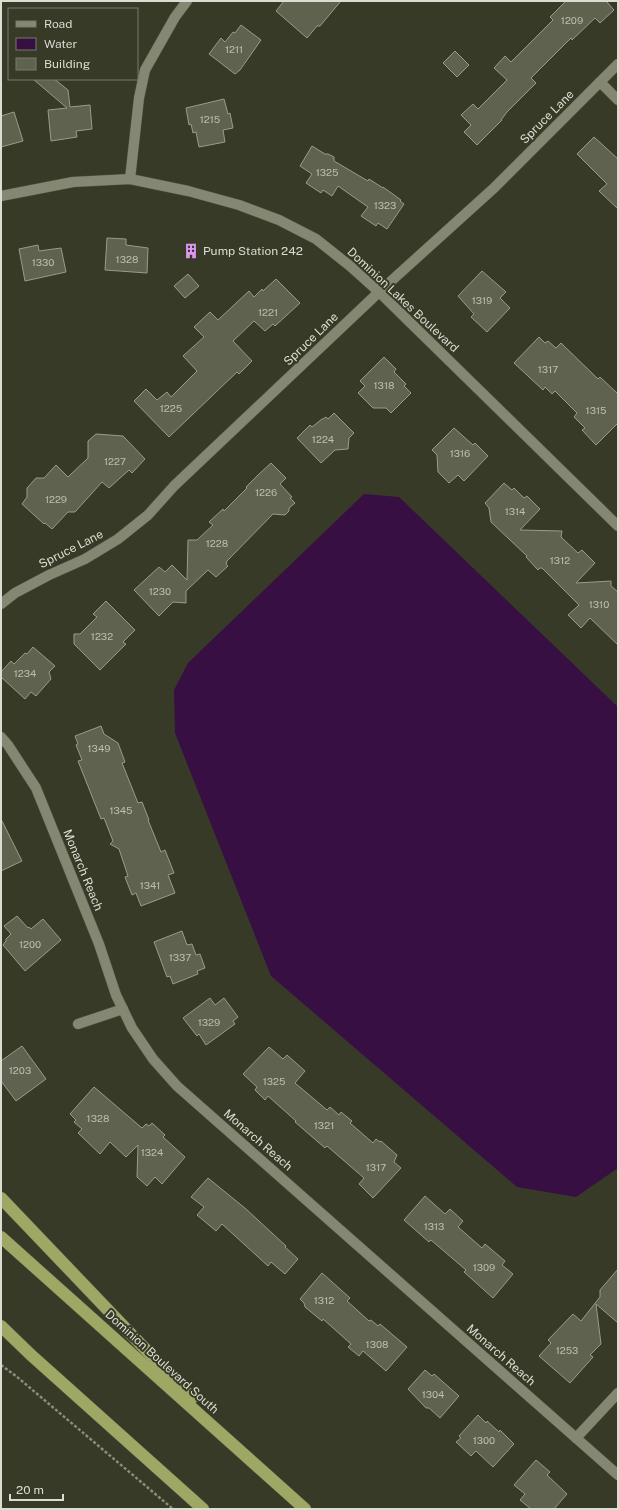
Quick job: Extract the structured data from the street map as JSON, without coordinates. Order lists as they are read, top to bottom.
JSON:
{
  "streets": {
    "highway": ["Dominion Boulevard South"],
    "street": ["Spruce Lane", "Dominion Lakes Boulevard", "Monarch Reach"]
  },
  "crossings": [
    ["Spruce Lane", "Dominion Lakes Boulevard"]
  ],
  "places": {
    "building": ["Pump Station 242"]
  },
  "house_numbers": [
    "1209",
    "1211",
    "1215",
    "1325",
    "1323",
    "1328",
    "1330",
    "1319",
    "1221",
    "1317",
    "1318",
    "1225",
    "1315",
    "1224",
    "1316",
    "1227",
    "1226",
    "1229",
    "1314",
    "1228",
    "1312",
    "1230",
    "1310",
    "1232",
    "1234",
    "1349",
    "1345",
    "1341",
    "1200",
    "1337",
    "1329",
    "1203",
    "1325",
    "1328",
    "1321",
    "1324",
    "1317",
    "1313",
    "1309",
    "1312",
    "1308",
    "1253",
    "1304",
    "1300"
  ],
  "legend": ["Road", "Water", "Building"],
  "scale_bar": "20 m"
}
